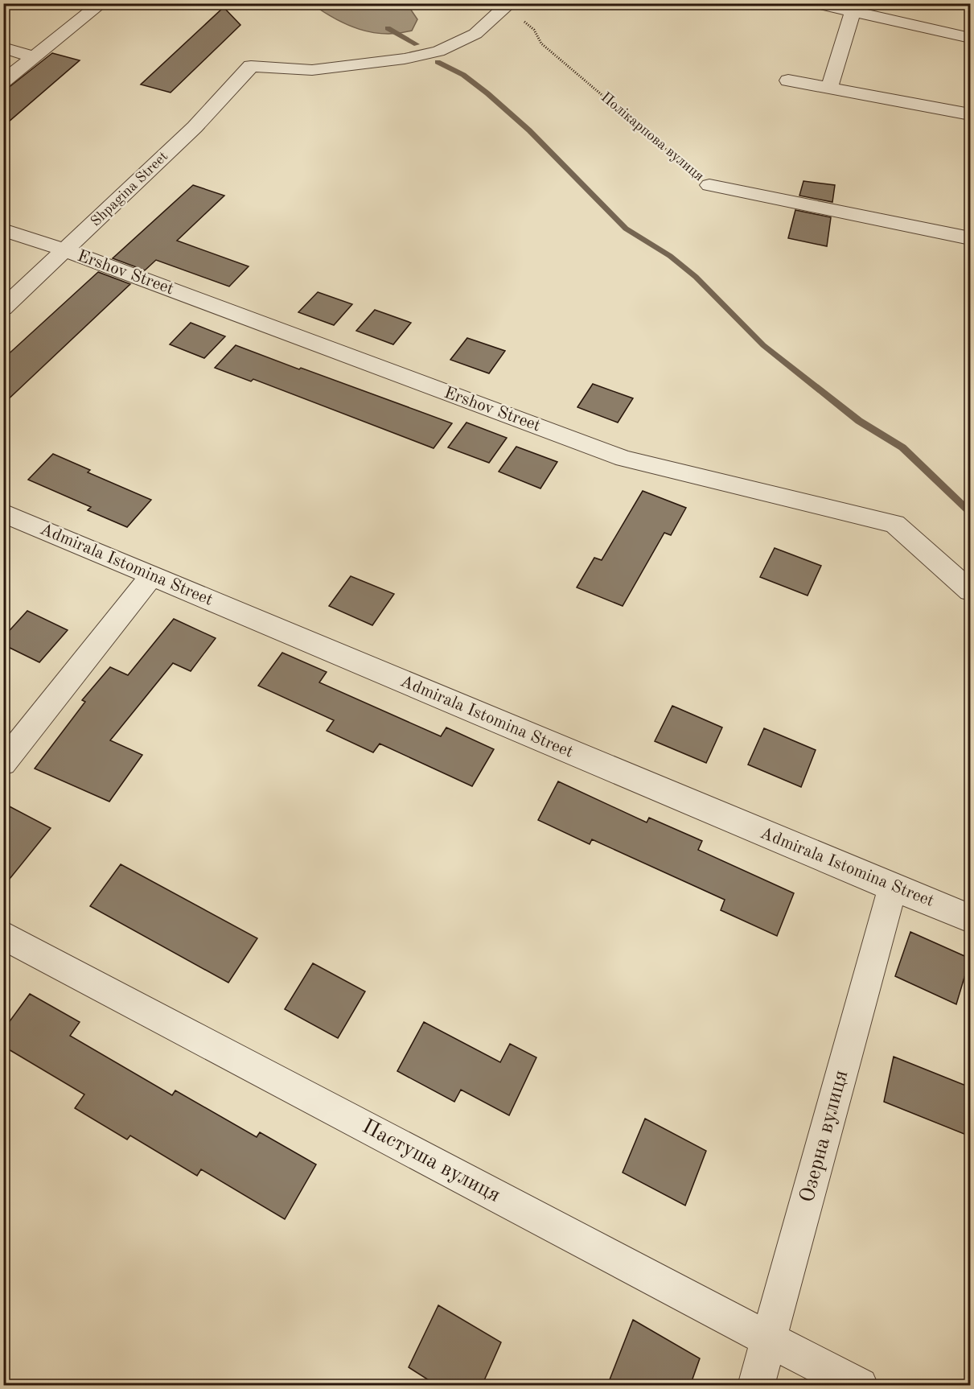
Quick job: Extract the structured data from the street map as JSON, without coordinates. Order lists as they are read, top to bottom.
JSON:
{
  "streets": {
    "street": [
      "Полікарпова вулиця",
      "Shpagina Street",
      "Ershov Street",
      "Admirala Istomina Street",
      "Озерна вулиця",
      "Пастуша вулиця"
    ]
  },
  "crossings": [
    ["Полікарпова вулиця", "Shpagina Street"],
    ["Shpagina Street", "Ershov Street"],
    ["Admirala Istomina Street", "Озерна вулиця"],
    ["Озерна вулиця", "Пастуша вулиця"]
  ]
}
